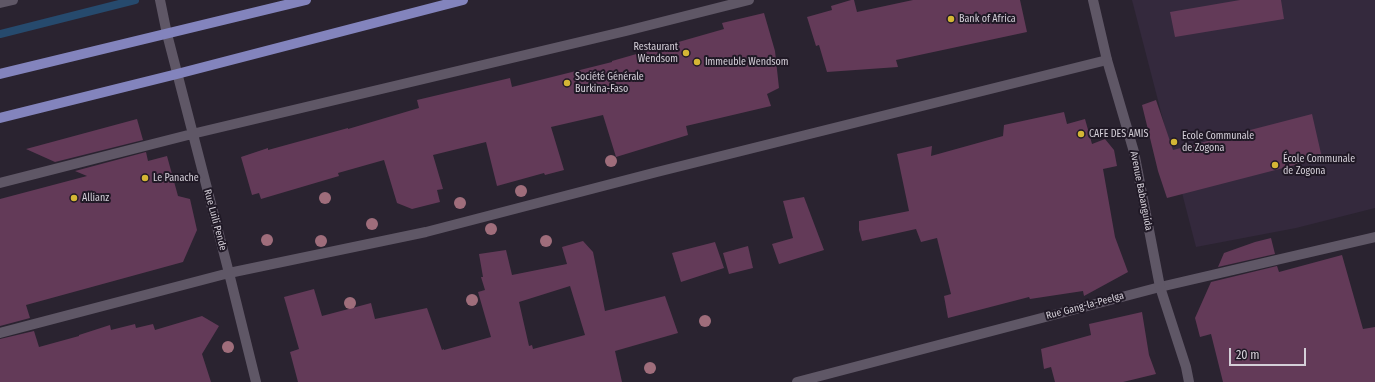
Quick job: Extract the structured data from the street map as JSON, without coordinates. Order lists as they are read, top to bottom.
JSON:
{
  "streets": {
    "street": ["Avenue Babanguida", "Rue Luili Pende", "Rue Gang-la-Peelga"]
  },
  "crossings": [
    ["Avenue Babanguida", "Rue Gang-la-Peelga"]
  ],
  "places": [
    "Bank of Africa",
    "Restaurant Wendsom",
    "Immeuble Wendsom",
    "Société Générale Burkina-Faso",
    "CAFE DES AMIS",
    "Ecole Communale de Zogona",
    "École Communale de Zogona",
    "Le Panache",
    "Allianz"
  ],
  "scale_bar": "20 m"
}
